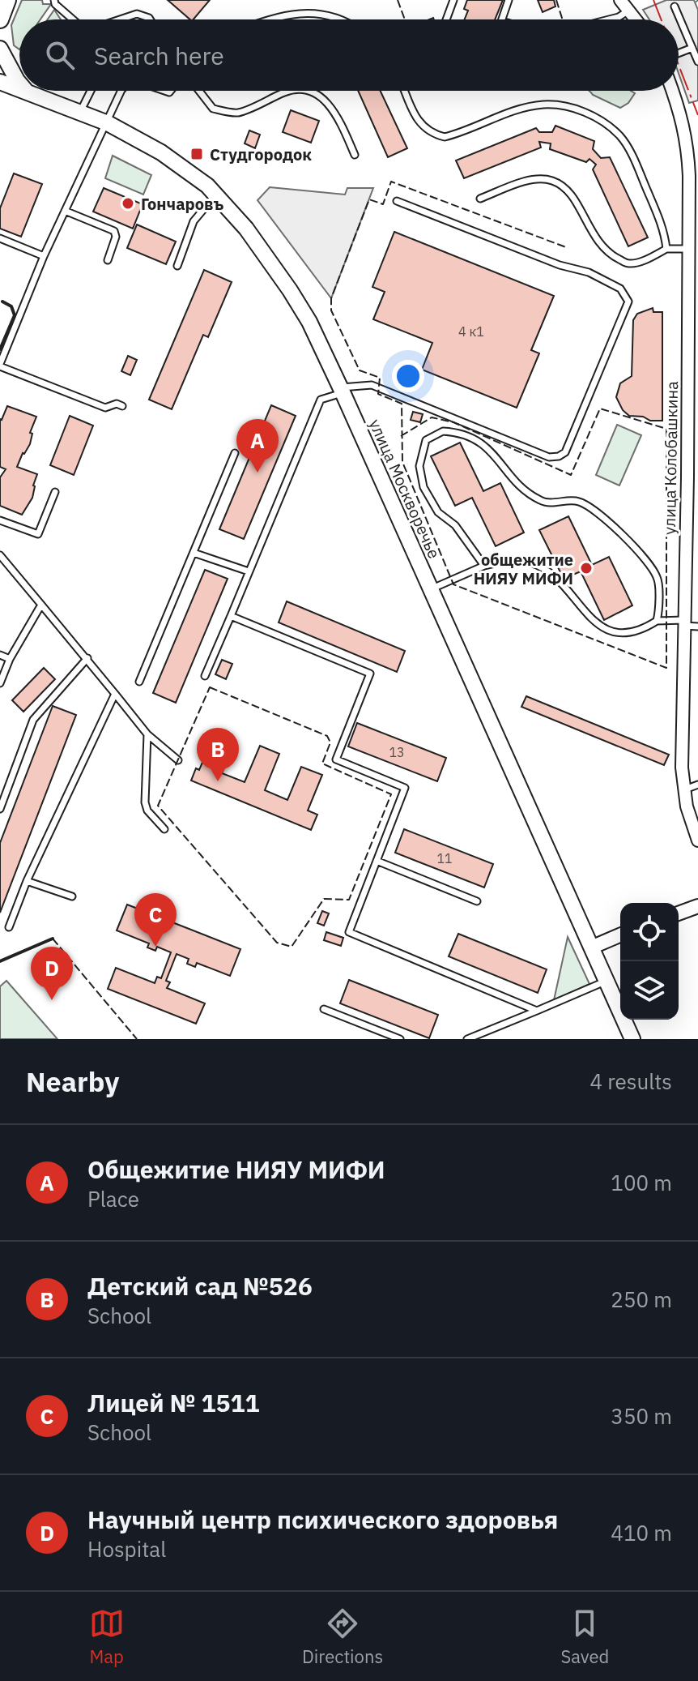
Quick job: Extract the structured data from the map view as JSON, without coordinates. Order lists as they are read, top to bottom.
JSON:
{
  "streets": {
    "main road": ["улица Москворечье"],
    "street": ["улица Колобашкина"]
  },
  "places": {
    "transit": ["Студгородок"],
    "other": ["Гончаровъ", "общежитие НИЯУ МИФИ"]
  },
  "house_numbers": ["4 к1", "13", "11"],
  "page": {
    "search": "Search here",
    "pins": [
      "A",
      "B",
      "C",
      "D"
    ],
    "heading": ["Nearby", "4 results"],
    "list": [
      {
        "mark": "A",
        "name": "Общежитие НИЯУ МИФИ",
        "note": "Place",
        "value": "100 m"
      },
      {
        "mark": "B",
        "name": "Детский сад №526",
        "note": "School",
        "value": "250 m"
      },
      {
        "mark": "C",
        "name": "Лицей № 1511",
        "note": "School",
        "value": "350 m"
      },
      {
        "mark": "D",
        "name": "Научный центр психического здоровья",
        "note": "Hospital",
        "value": "410 m"
      }
    ],
    "nav": ["Map", "Directions", "Saved"]
  }
}
